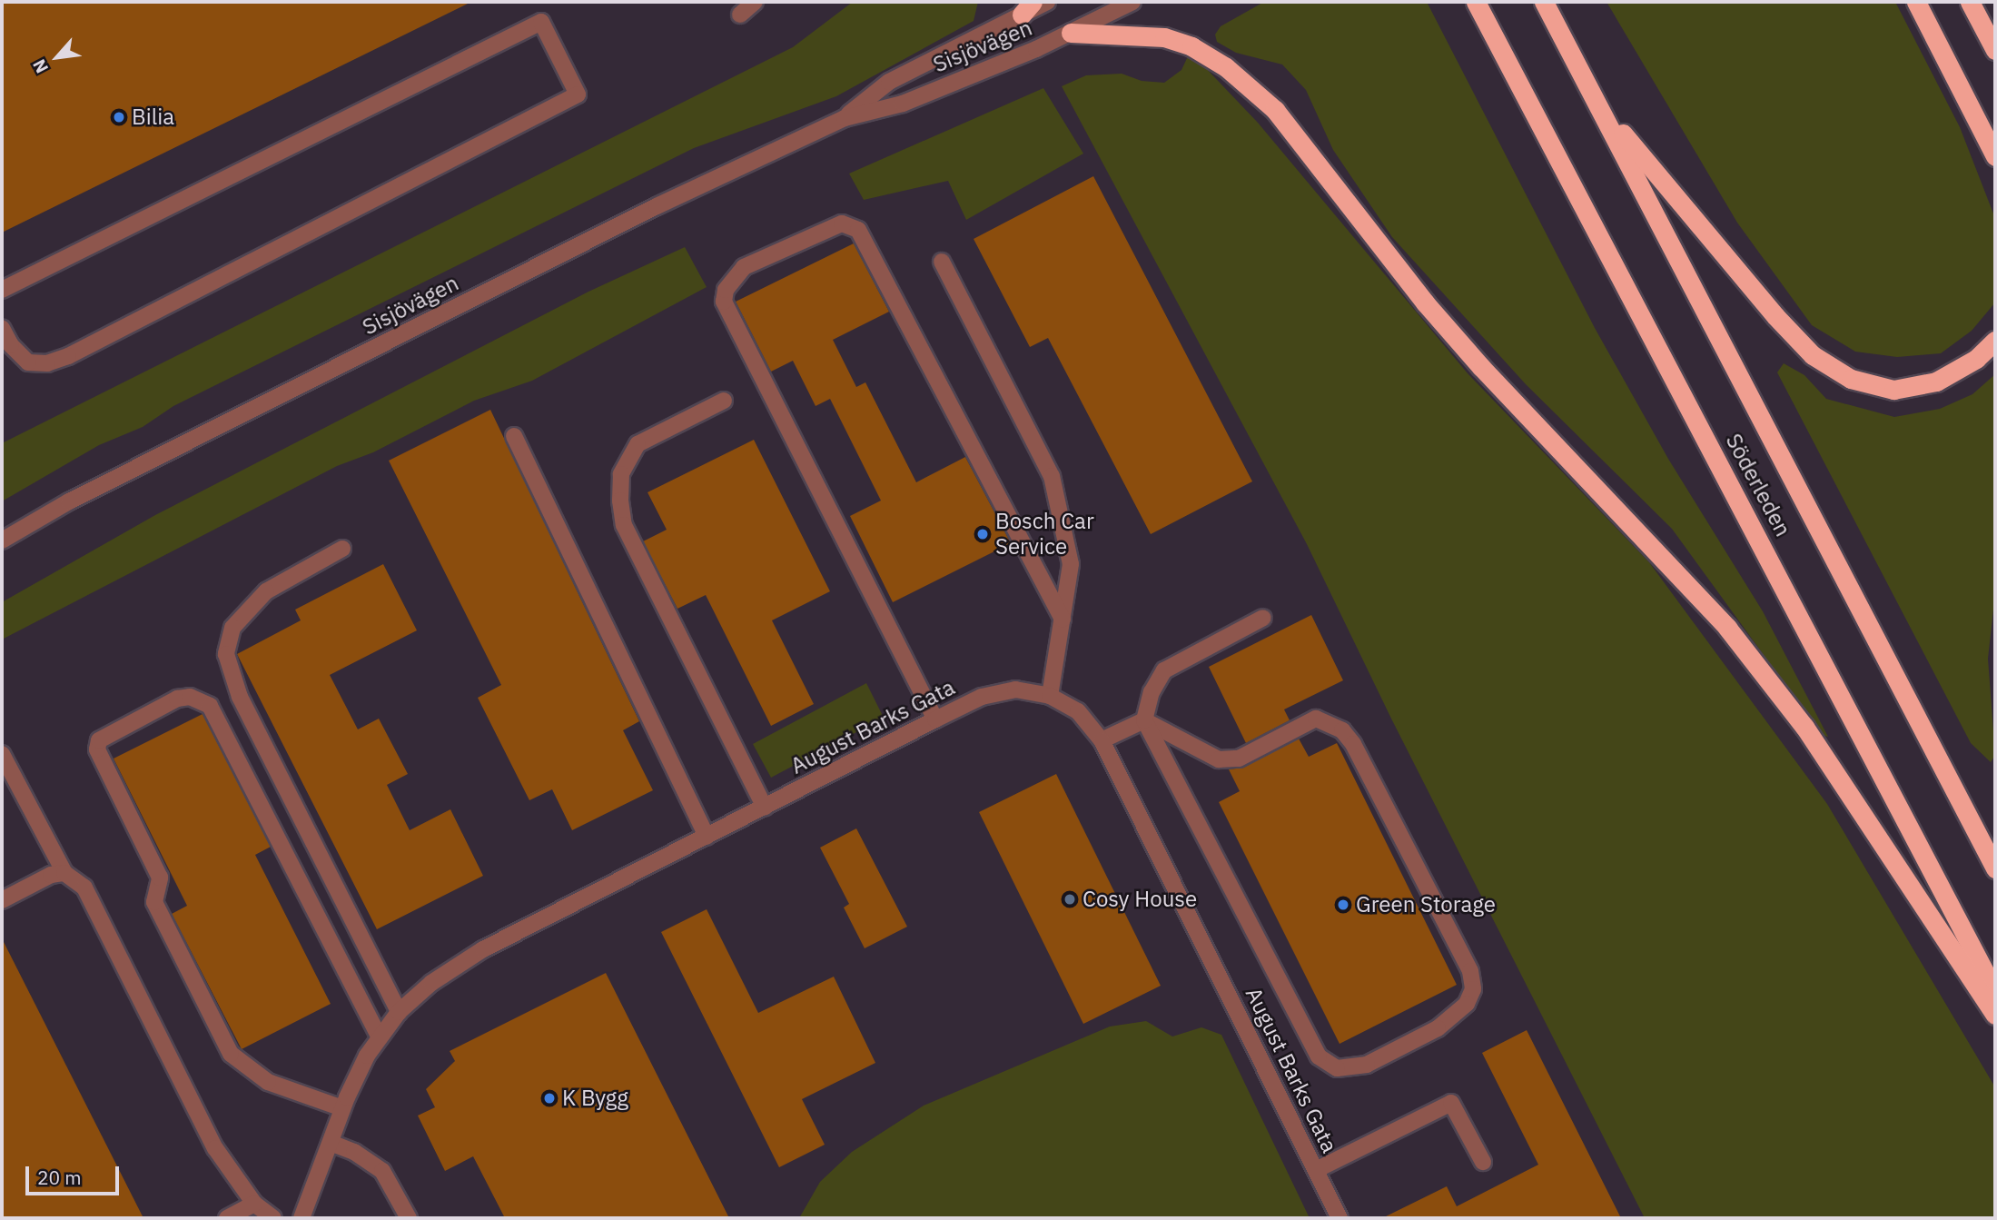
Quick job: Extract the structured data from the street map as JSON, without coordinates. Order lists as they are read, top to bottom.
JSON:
{
  "streets": {
    "highway": ["Söderleden"],
    "street": ["Sisjövägen", "August Barks Gata"]
  },
  "places": [
    "Bilia",
    "Bosch Car Service",
    "Cosy House",
    "Green Storage",
    "K Bygg"
  ],
  "scale_bar": "20 m",
  "north": "bottom left"
}
